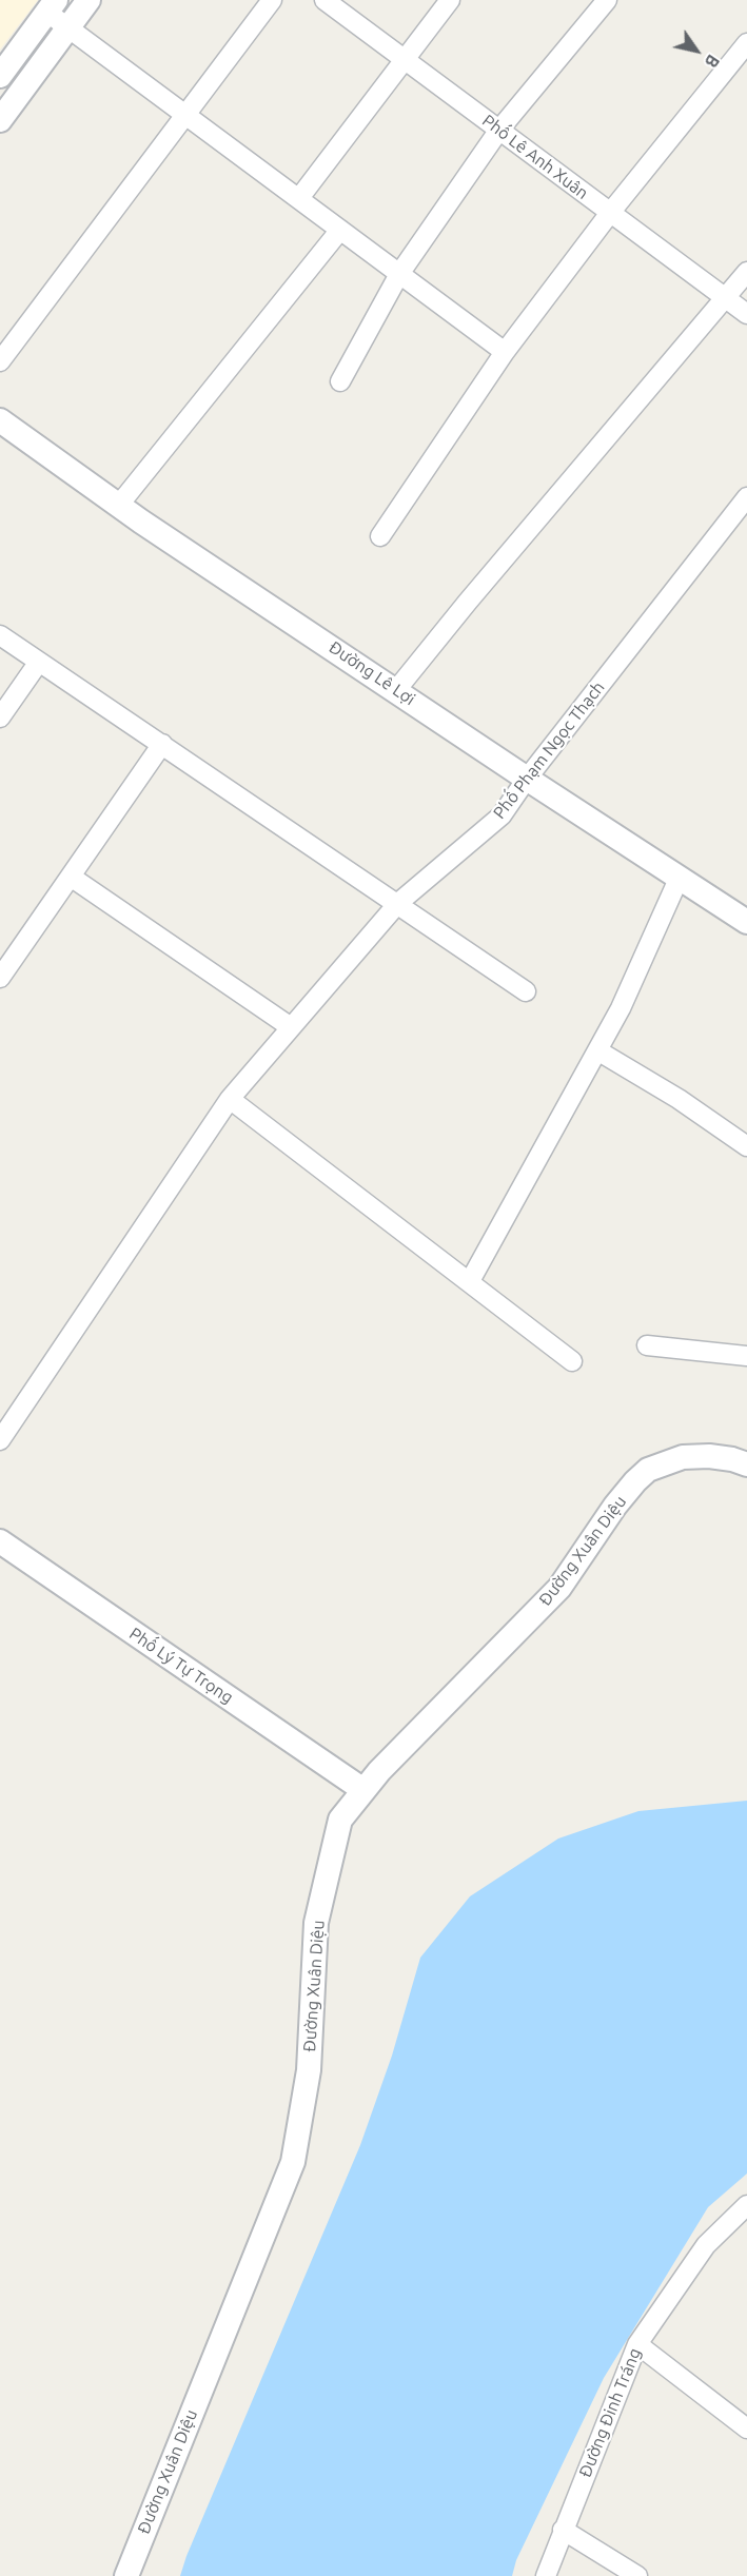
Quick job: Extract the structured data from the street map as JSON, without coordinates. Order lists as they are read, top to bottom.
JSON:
{
  "streets": {
    "street": [
      "Phố Lê Anh Xuân",
      "Đường Lê Lợi",
      "Phố Phạm Ngọc Thạch",
      "Đường Xuân Diệu",
      "Phố Lý Tự Trọng",
      "Đường Đinh Tráng"
    ]
  },
  "crossings": [
    ["Đường Lê Lợi", "Phố Phạm Ngọc Thạch"],
    ["Đường Xuân Diệu", "Phố Lý Tự Trọng"]
  ],
  "north": "bottom right"
}
